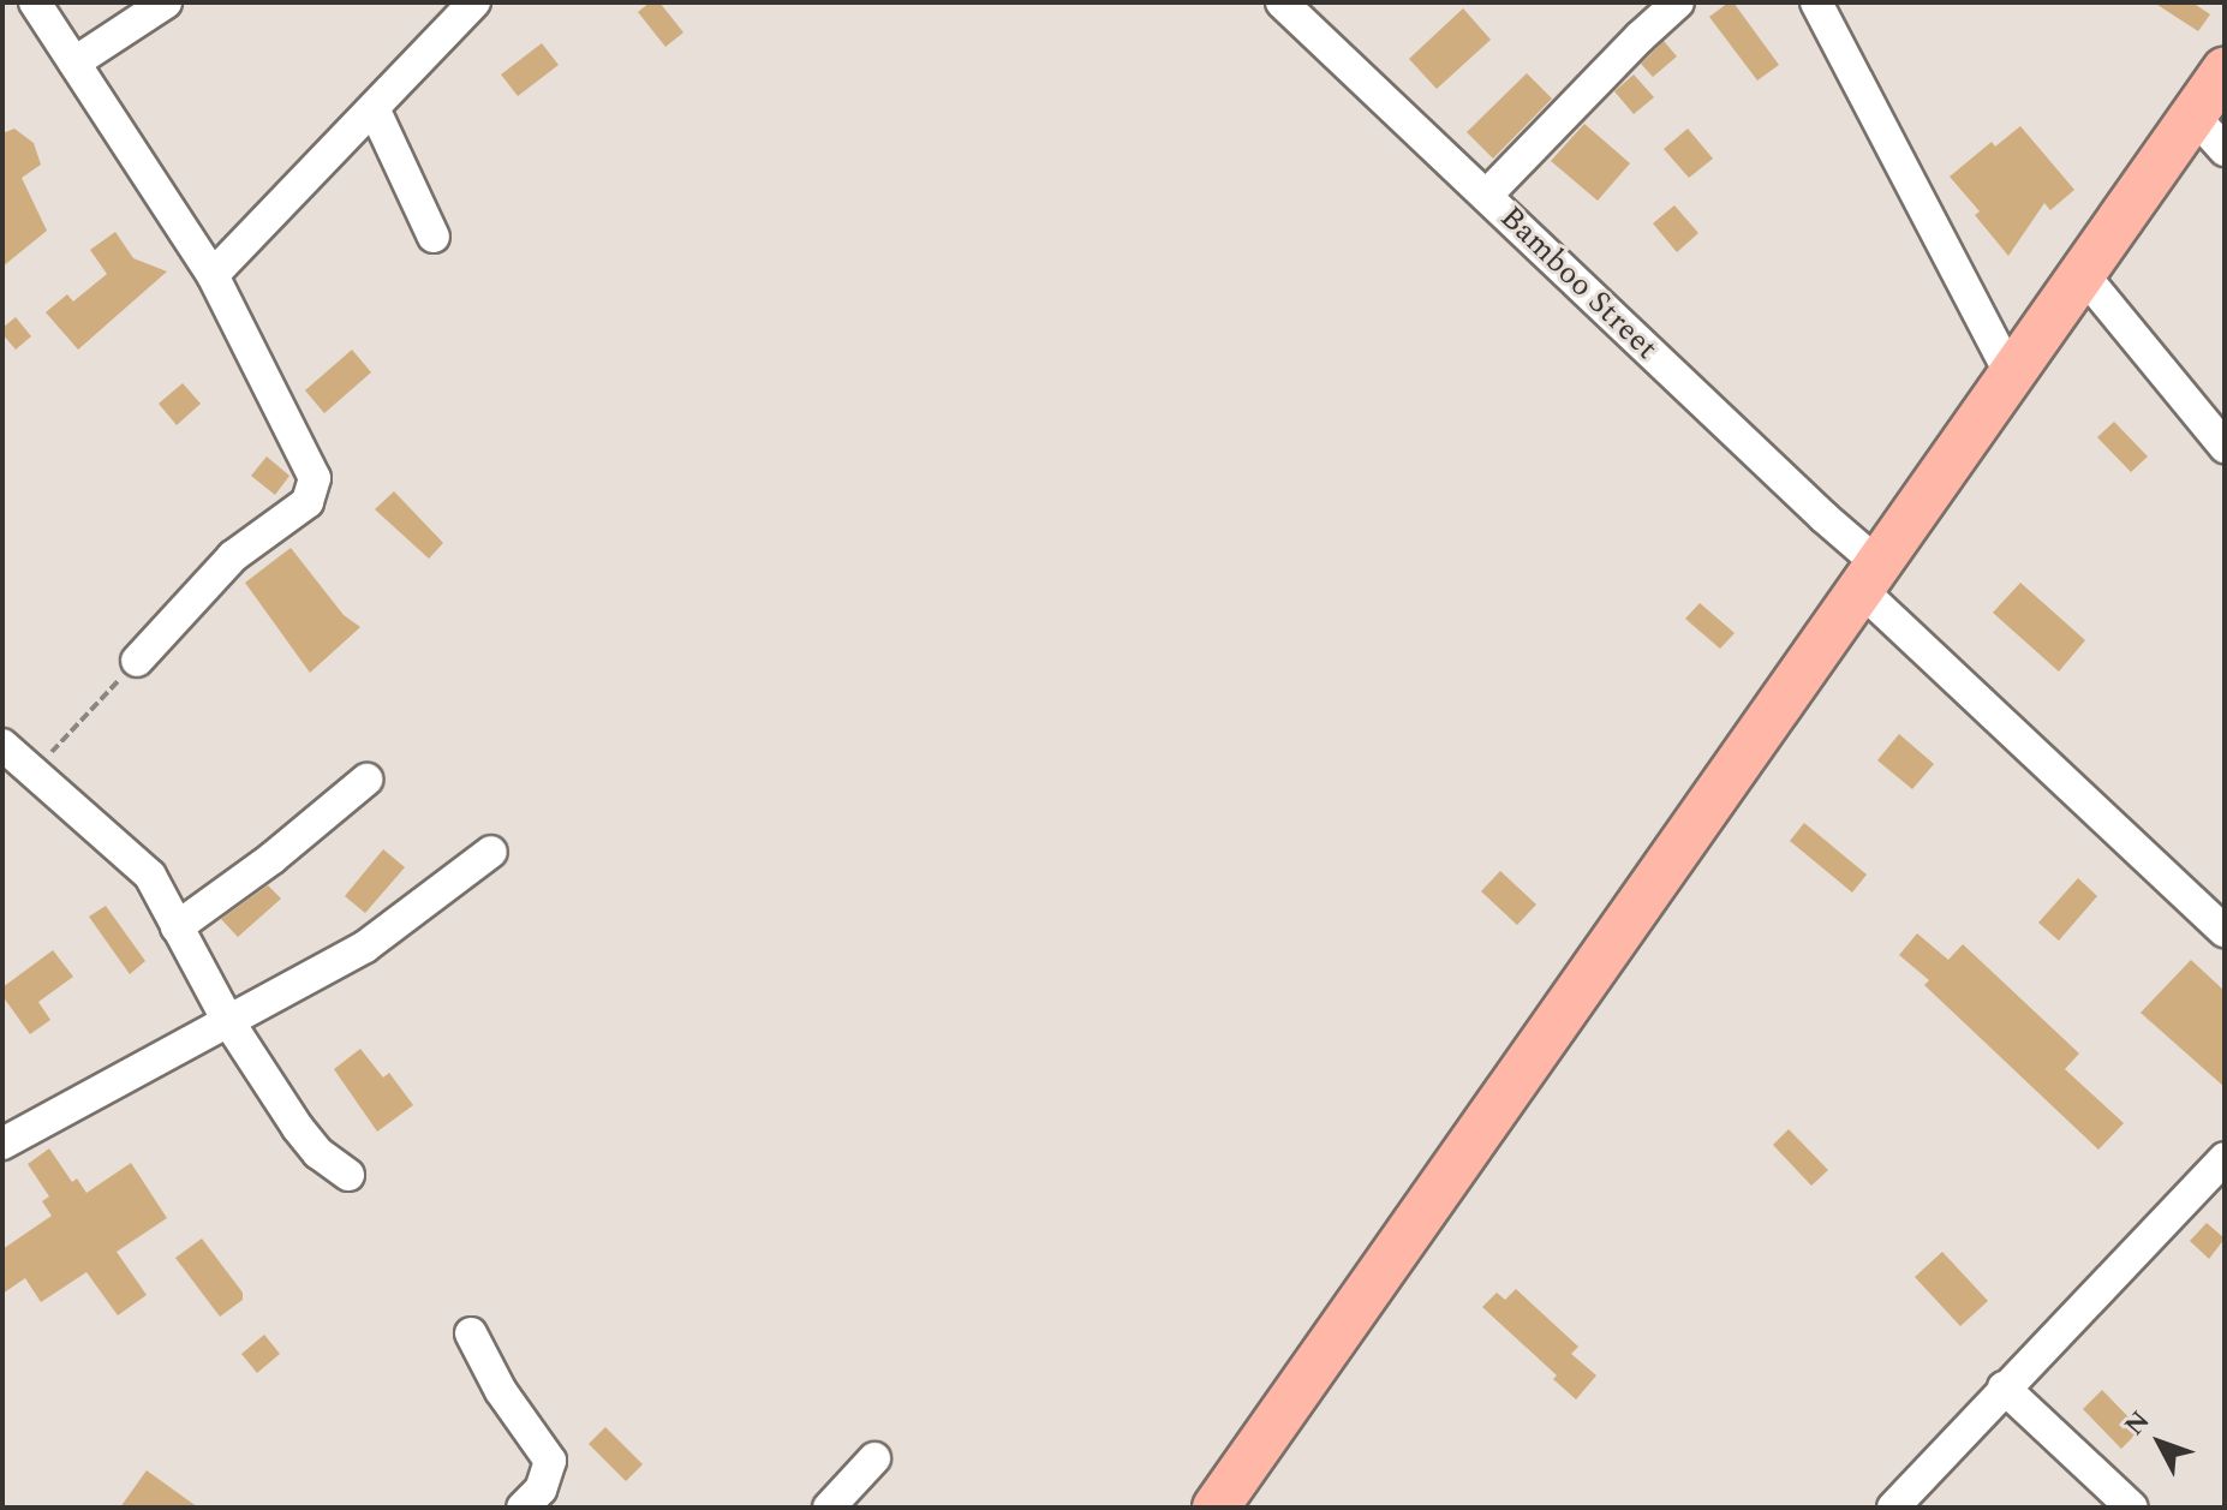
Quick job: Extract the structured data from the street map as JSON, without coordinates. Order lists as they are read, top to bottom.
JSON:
{
  "streets": {
    "street": ["Bamboo Street"]
  },
  "north": "top left"
}
